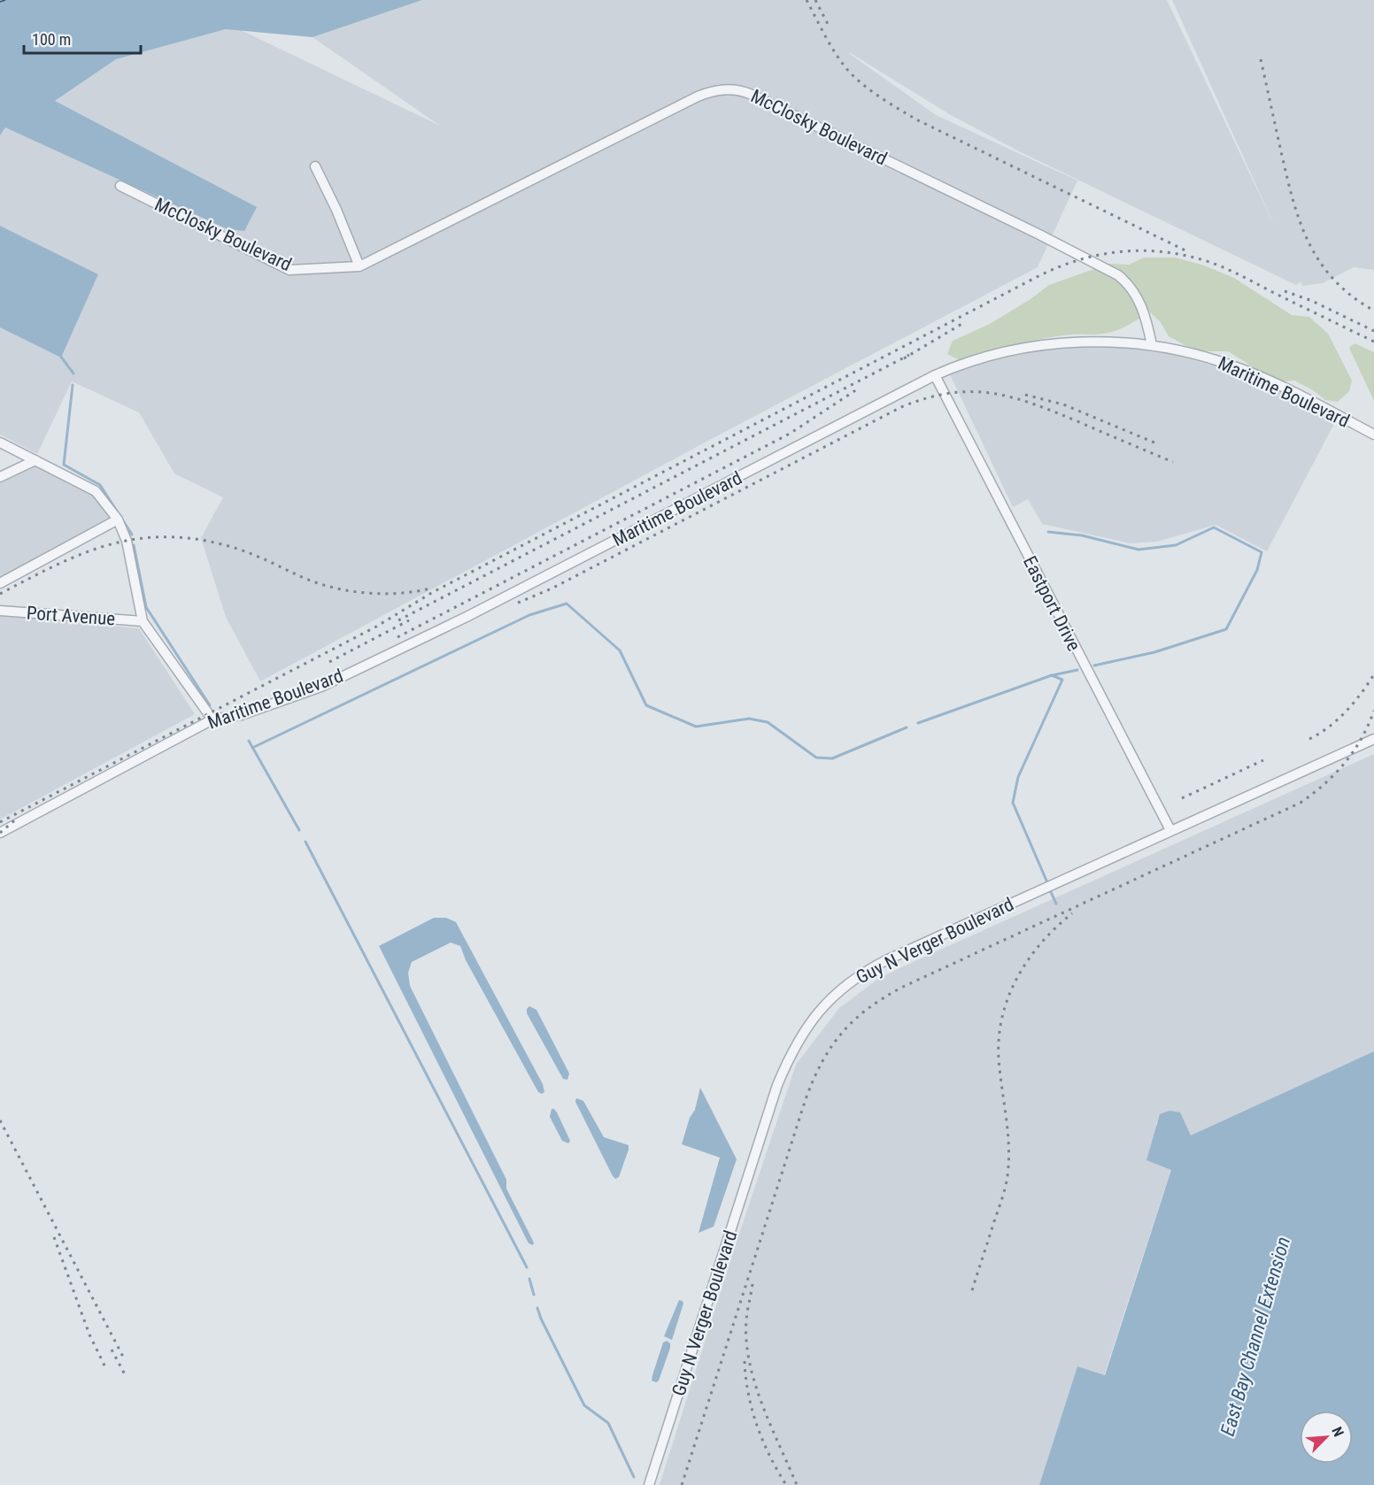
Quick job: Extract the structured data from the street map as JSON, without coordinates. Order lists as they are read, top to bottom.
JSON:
{
  "streets": {
    "street": [
      "McClosky Boulevard",
      "Maritime Boulevard",
      "Eastport Drive",
      "Port Avenue",
      "Guy N Verger Boulevard"
    ]
  },
  "crossings": [
    ["McClosky Boulevard", "Maritime Boulevard"],
    ["Maritime Boulevard", "Eastport Drive"],
    ["Eastport Drive", "Guy N Verger Boulevard"]
  ],
  "water": ["East Bay Channel Extension"],
  "scale_bar": "100 m",
  "north": "top right"
}
